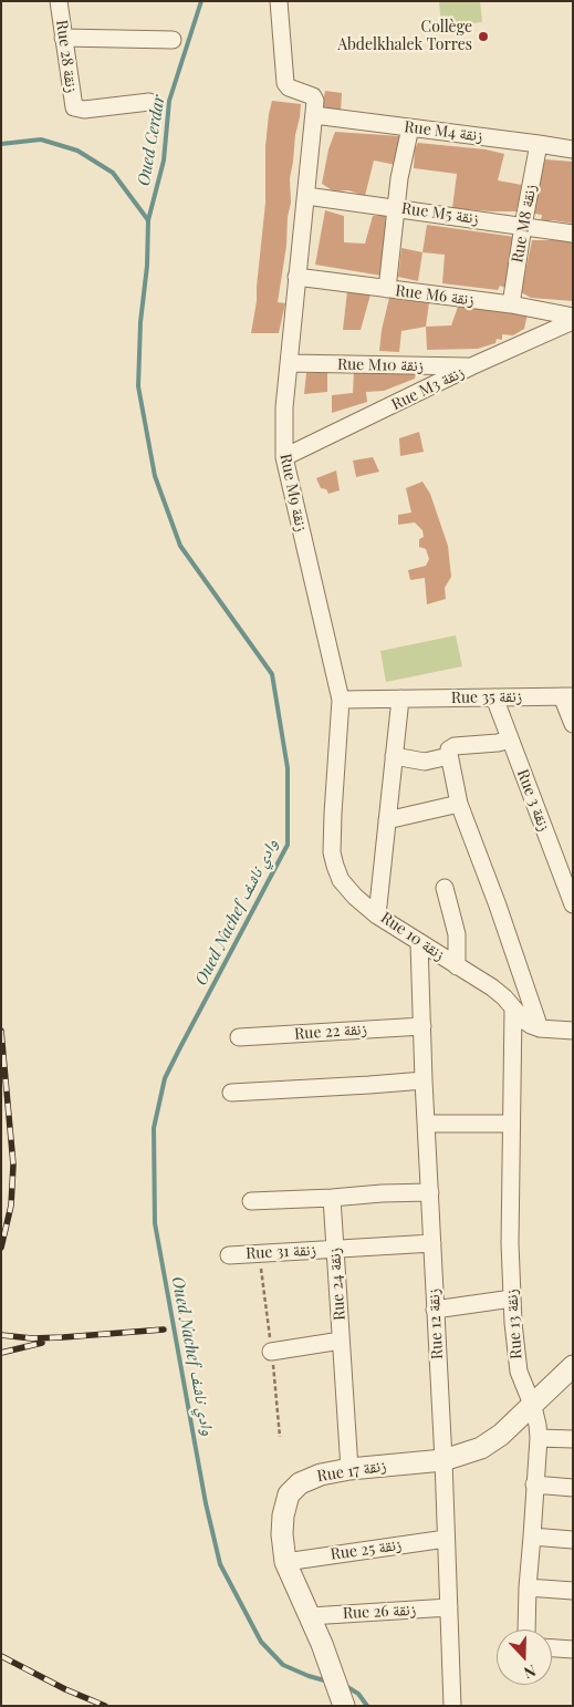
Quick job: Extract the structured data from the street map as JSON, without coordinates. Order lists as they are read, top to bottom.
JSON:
{
  "streets": {
    "street": [
      "Rue 28 زنقة",
      "Rue M4 زنقة",
      "Rue M5 زنقة",
      "Rue M8 زنقة",
      "Rue M6 زنقة",
      "Rue M10 زنقة",
      "Rue M3 زنقة",
      "Rue M9 زنقة",
      "Rue 35 زنقة",
      "Rue 3 زنقة",
      "Rue 10 زنقة",
      "Rue 22 زنقة",
      "Rue 31 زنقة",
      "Rue 24 زنقة",
      "Rue 12 زنقة",
      "Rue 13 زنقة",
      "Rue 17 زنقة",
      "Rue 25 زنقة",
      "Rue 26 زنقة"
    ]
  },
  "crossings": [
    ["Rue M4 زنقة", "Rue M8 زنقة"],
    ["Rue M4 زنقة", "Rue M9 زنقة"],
    ["Rue M5 زنقة", "Rue M8 زنقة"],
    ["Rue M5 زنقة", "Rue M9 زنقة"],
    ["Rue M8 زنقة", "Rue M6 زنقة"],
    ["Rue M6 زنقة", "Rue M9 زنقة"],
    ["Rue M10 زنقة", "Rue M3 زنقة"],
    ["Rue M10 زنقة", "Rue M9 زنقة"],
    ["Rue M3 زنقة", "Rue M9 زنقة"],
    ["Rue M9 زنقة", "Rue 35 زنقة"],
    ["Rue M9 زنقة", "Rue 10 زنقة"],
    ["Rue 35 زنقة", "Rue 3 زنقة"],
    ["Rue 35 زنقة", "Rue 10 زنقة"],
    ["Rue 10 زنقة", "Rue 12 زنقة"],
    ["Rue 10 زنقة", "Rue 13 زنقة"],
    ["Rue 22 زنقة", "Rue 12 زنقة"],
    ["Rue 31 زنقة", "Rue 24 زنقة"],
    ["Rue 31 زنقة", "Rue 12 زنقة"],
    ["Rue 24 زنقة", "Rue 17 زنقة"],
    ["Rue 12 زنقة", "Rue 17 زنقة"],
    ["Rue 12 زنقة", "Rue 25 زنقة"],
    ["Rue 12 زنقة", "Rue 26 زنقة"],
    ["Rue 13 زنقة", "Rue 17 زنقة"],
    ["Rue 17 زنقة", "Rue 25 زنقة"],
    ["Rue 17 زنقة", "Rue 26 زنقة"]
  ],
  "water": ["Oued Cerdar", "Oued Nachef وادي ناشف"],
  "places": ["Collège Abdelkhalek Torres"],
  "north": "bottom"
}
